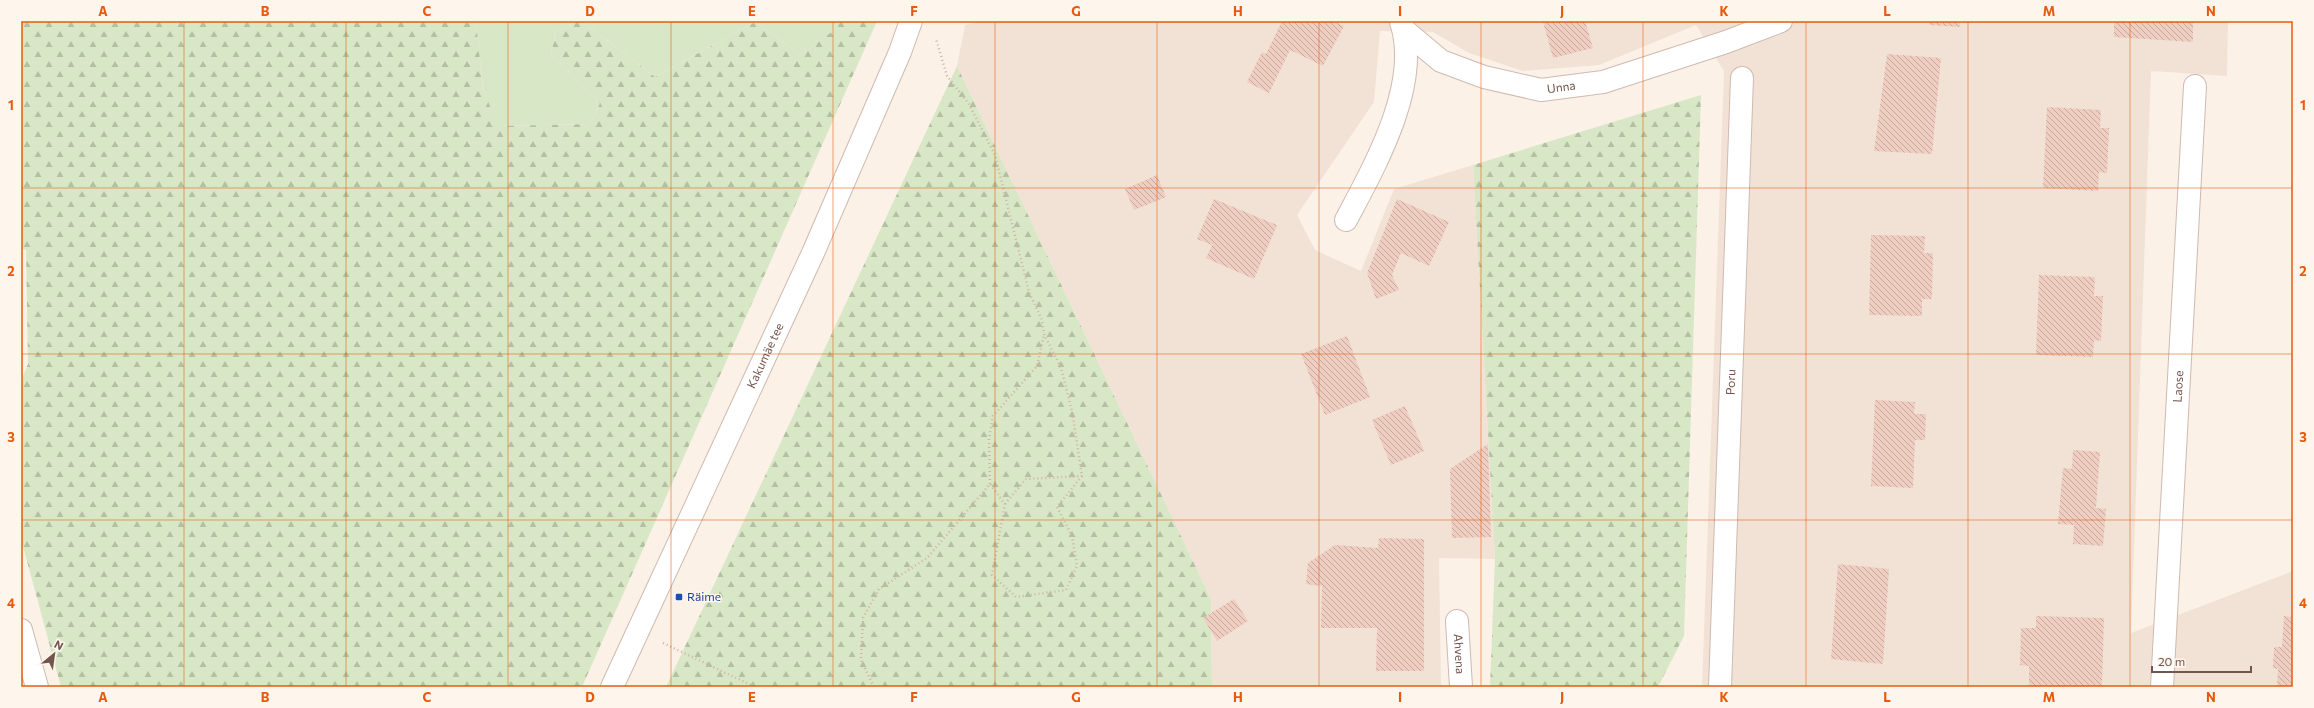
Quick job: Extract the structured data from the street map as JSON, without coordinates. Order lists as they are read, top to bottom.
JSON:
{
  "streets": {
    "street": [
      "Unna",
      "Kakumäe tee",
      "Poru",
      "Laose",
      "Ahvena"
    ]
  },
  "places": {
    "transit": ["Räime"]
  },
  "scale_bar": "20 m",
  "north": "top right",
  "grid": {
    "columns": [
      "A",
      "B",
      "C",
      "D",
      "E",
      "F",
      "G",
      "H",
      "I",
      "J",
      "K",
      "L",
      "M",
      "N"
    ],
    "rows": [
      "1",
      "2",
      "3",
      "4"
    ]
  }
}
